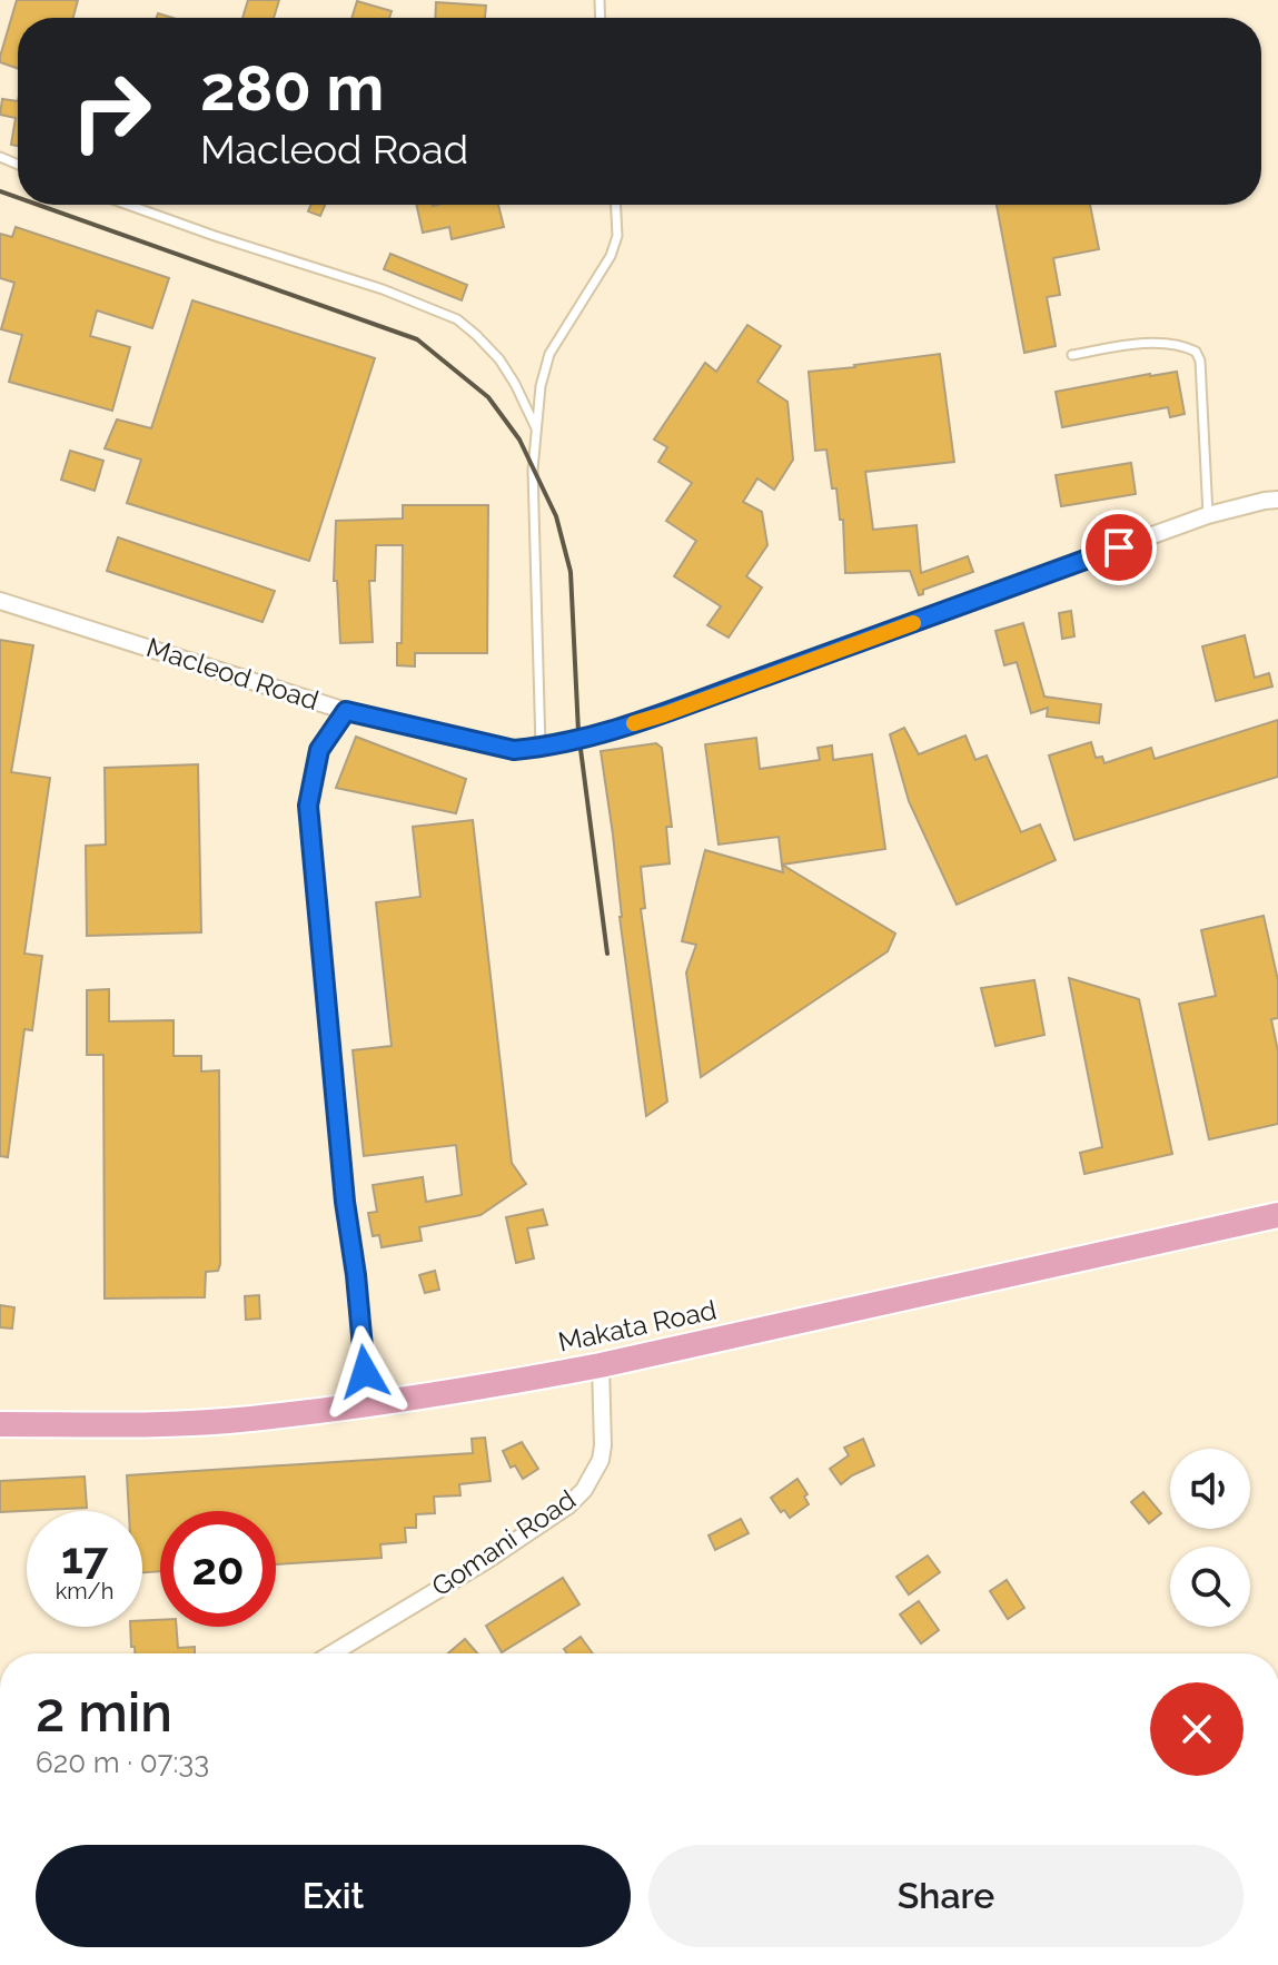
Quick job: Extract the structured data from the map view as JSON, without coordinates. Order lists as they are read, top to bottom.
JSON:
{
  "streets": {
    "main road": ["Makata Road"],
    "street": ["Macleod Road", "Gomani Road"]
  },
  "crossings": [
    ["Makata Road", "Gomani Road"]
  ],
  "page": {
    "turn": ["280 m", "Macleod Road"],
    "speed": "17 km/h",
    "limit": "20",
    "heading": ["2 min", "620 m · 07:33"],
    "buttons": ["Exit", "Share"]
  }
}
